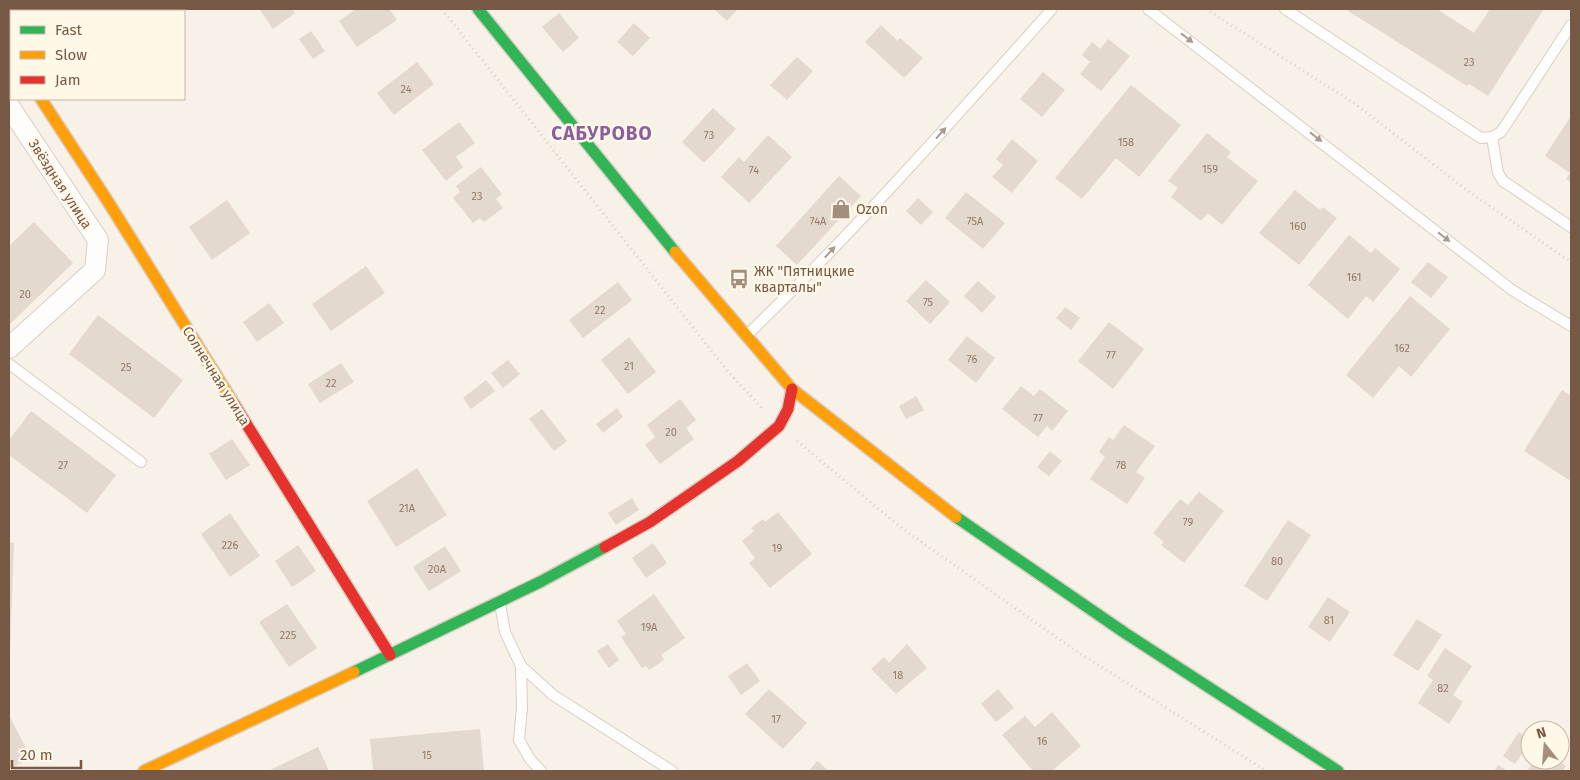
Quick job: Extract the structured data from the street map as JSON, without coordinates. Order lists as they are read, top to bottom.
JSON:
{
  "streets": {
    "street": ["Звёздная улица", "Солнечная улица"]
  },
  "districts": ["САБУРОВО"],
  "places": {
    "shop": ["Ozon"],
    "bus stop": ["ЖК \"Пятницкие кварталы\""]
  },
  "house_numbers": [
    "23",
    "24",
    "73",
    "158",
    "159",
    "74",
    "23",
    "74А",
    "75А",
    "160",
    "161",
    "20",
    "75",
    "22",
    "162",
    "77",
    "76",
    "21",
    "25",
    "22",
    "77",
    "20",
    "27",
    "78",
    "21А",
    "79",
    "226",
    "19",
    "80",
    "20А",
    "81",
    "19А",
    "225",
    "18",
    "82",
    "17",
    "16",
    "15"
  ],
  "legend": ["Fast", "Slow", "Jam"],
  "scale_bar": "20 m",
  "north": "top"
}
